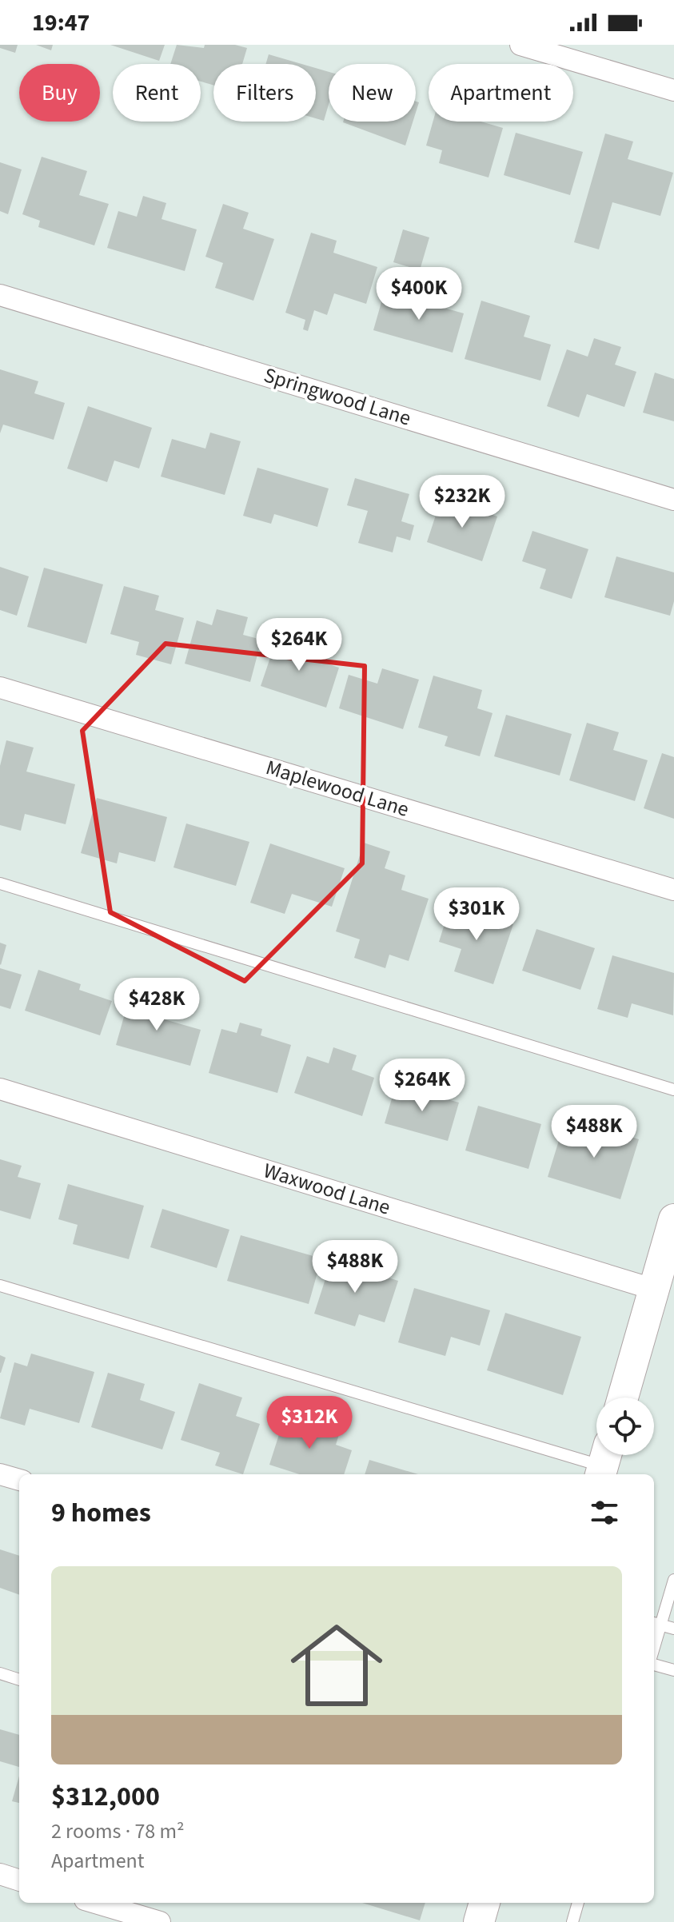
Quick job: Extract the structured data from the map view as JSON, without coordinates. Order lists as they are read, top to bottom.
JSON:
{
  "streets": {
    "street": ["Springwood Lane", "Maplewood Lane", "Waxwood Lane"]
  },
  "page": {
    "status": "19:47",
    "chip": [
      "Buy",
      "Rent",
      "Filters",
      "New",
      "Apartment"
    ],
    "price": [
      "$400K",
      "$232K",
      "$264K",
      "$301K",
      "$428K",
      "$264K",
      "$488K",
      "$488K",
      "$312K"
    ],
    "heading": "9 homes",
    "list": [
      {
        "name": "$312,000",
        "note": "2 rooms · 78 m² · Apartment"
      }
    ]
  }
}
